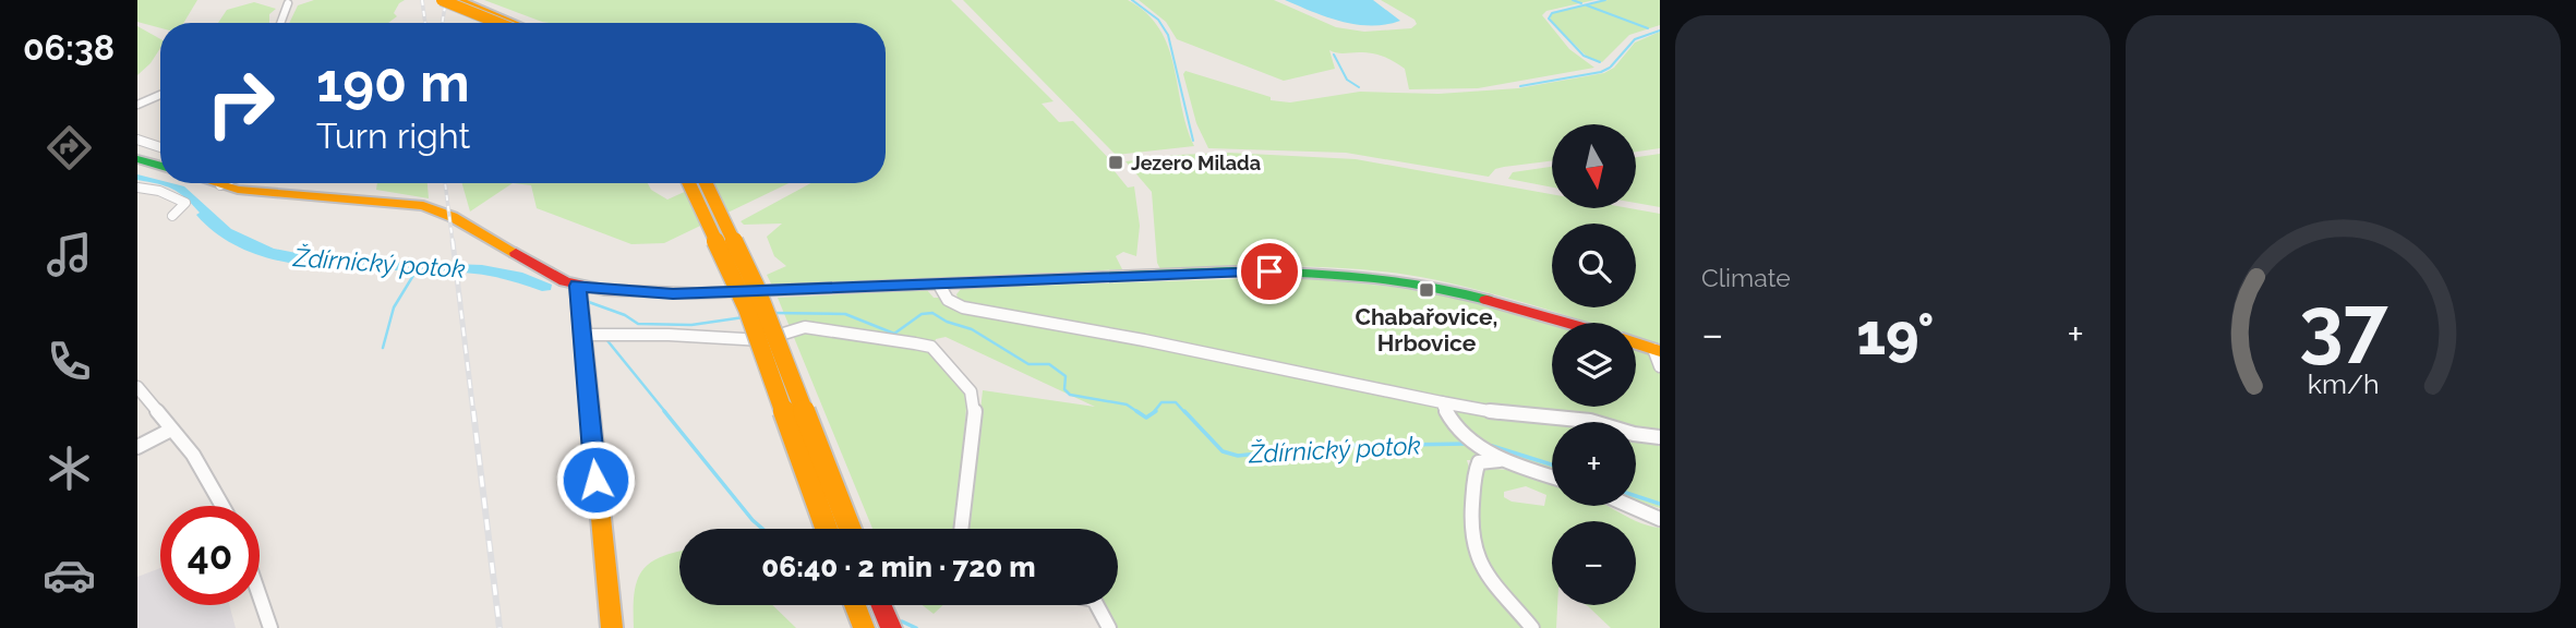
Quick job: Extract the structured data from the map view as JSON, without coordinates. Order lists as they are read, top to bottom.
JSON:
{
  "water": ["Ždírnický potok"],
  "places": {
    "transit": ["Jezero Milada", "Chabařovice, Hrbovice"]
  },
  "north": "bottom",
  "page": {
    "tabs": "06:38",
    "tile": "Climate",
    "turn": ["190 m", "Turn right"],
    "map_buttons": ["+", "−"],
    "heat": ["−", "19°", "+"],
    "limit": "40",
    "trip": "06:40 · 2 min · 720 m",
    "gauge": ["37", "km/h"]
  }
}
